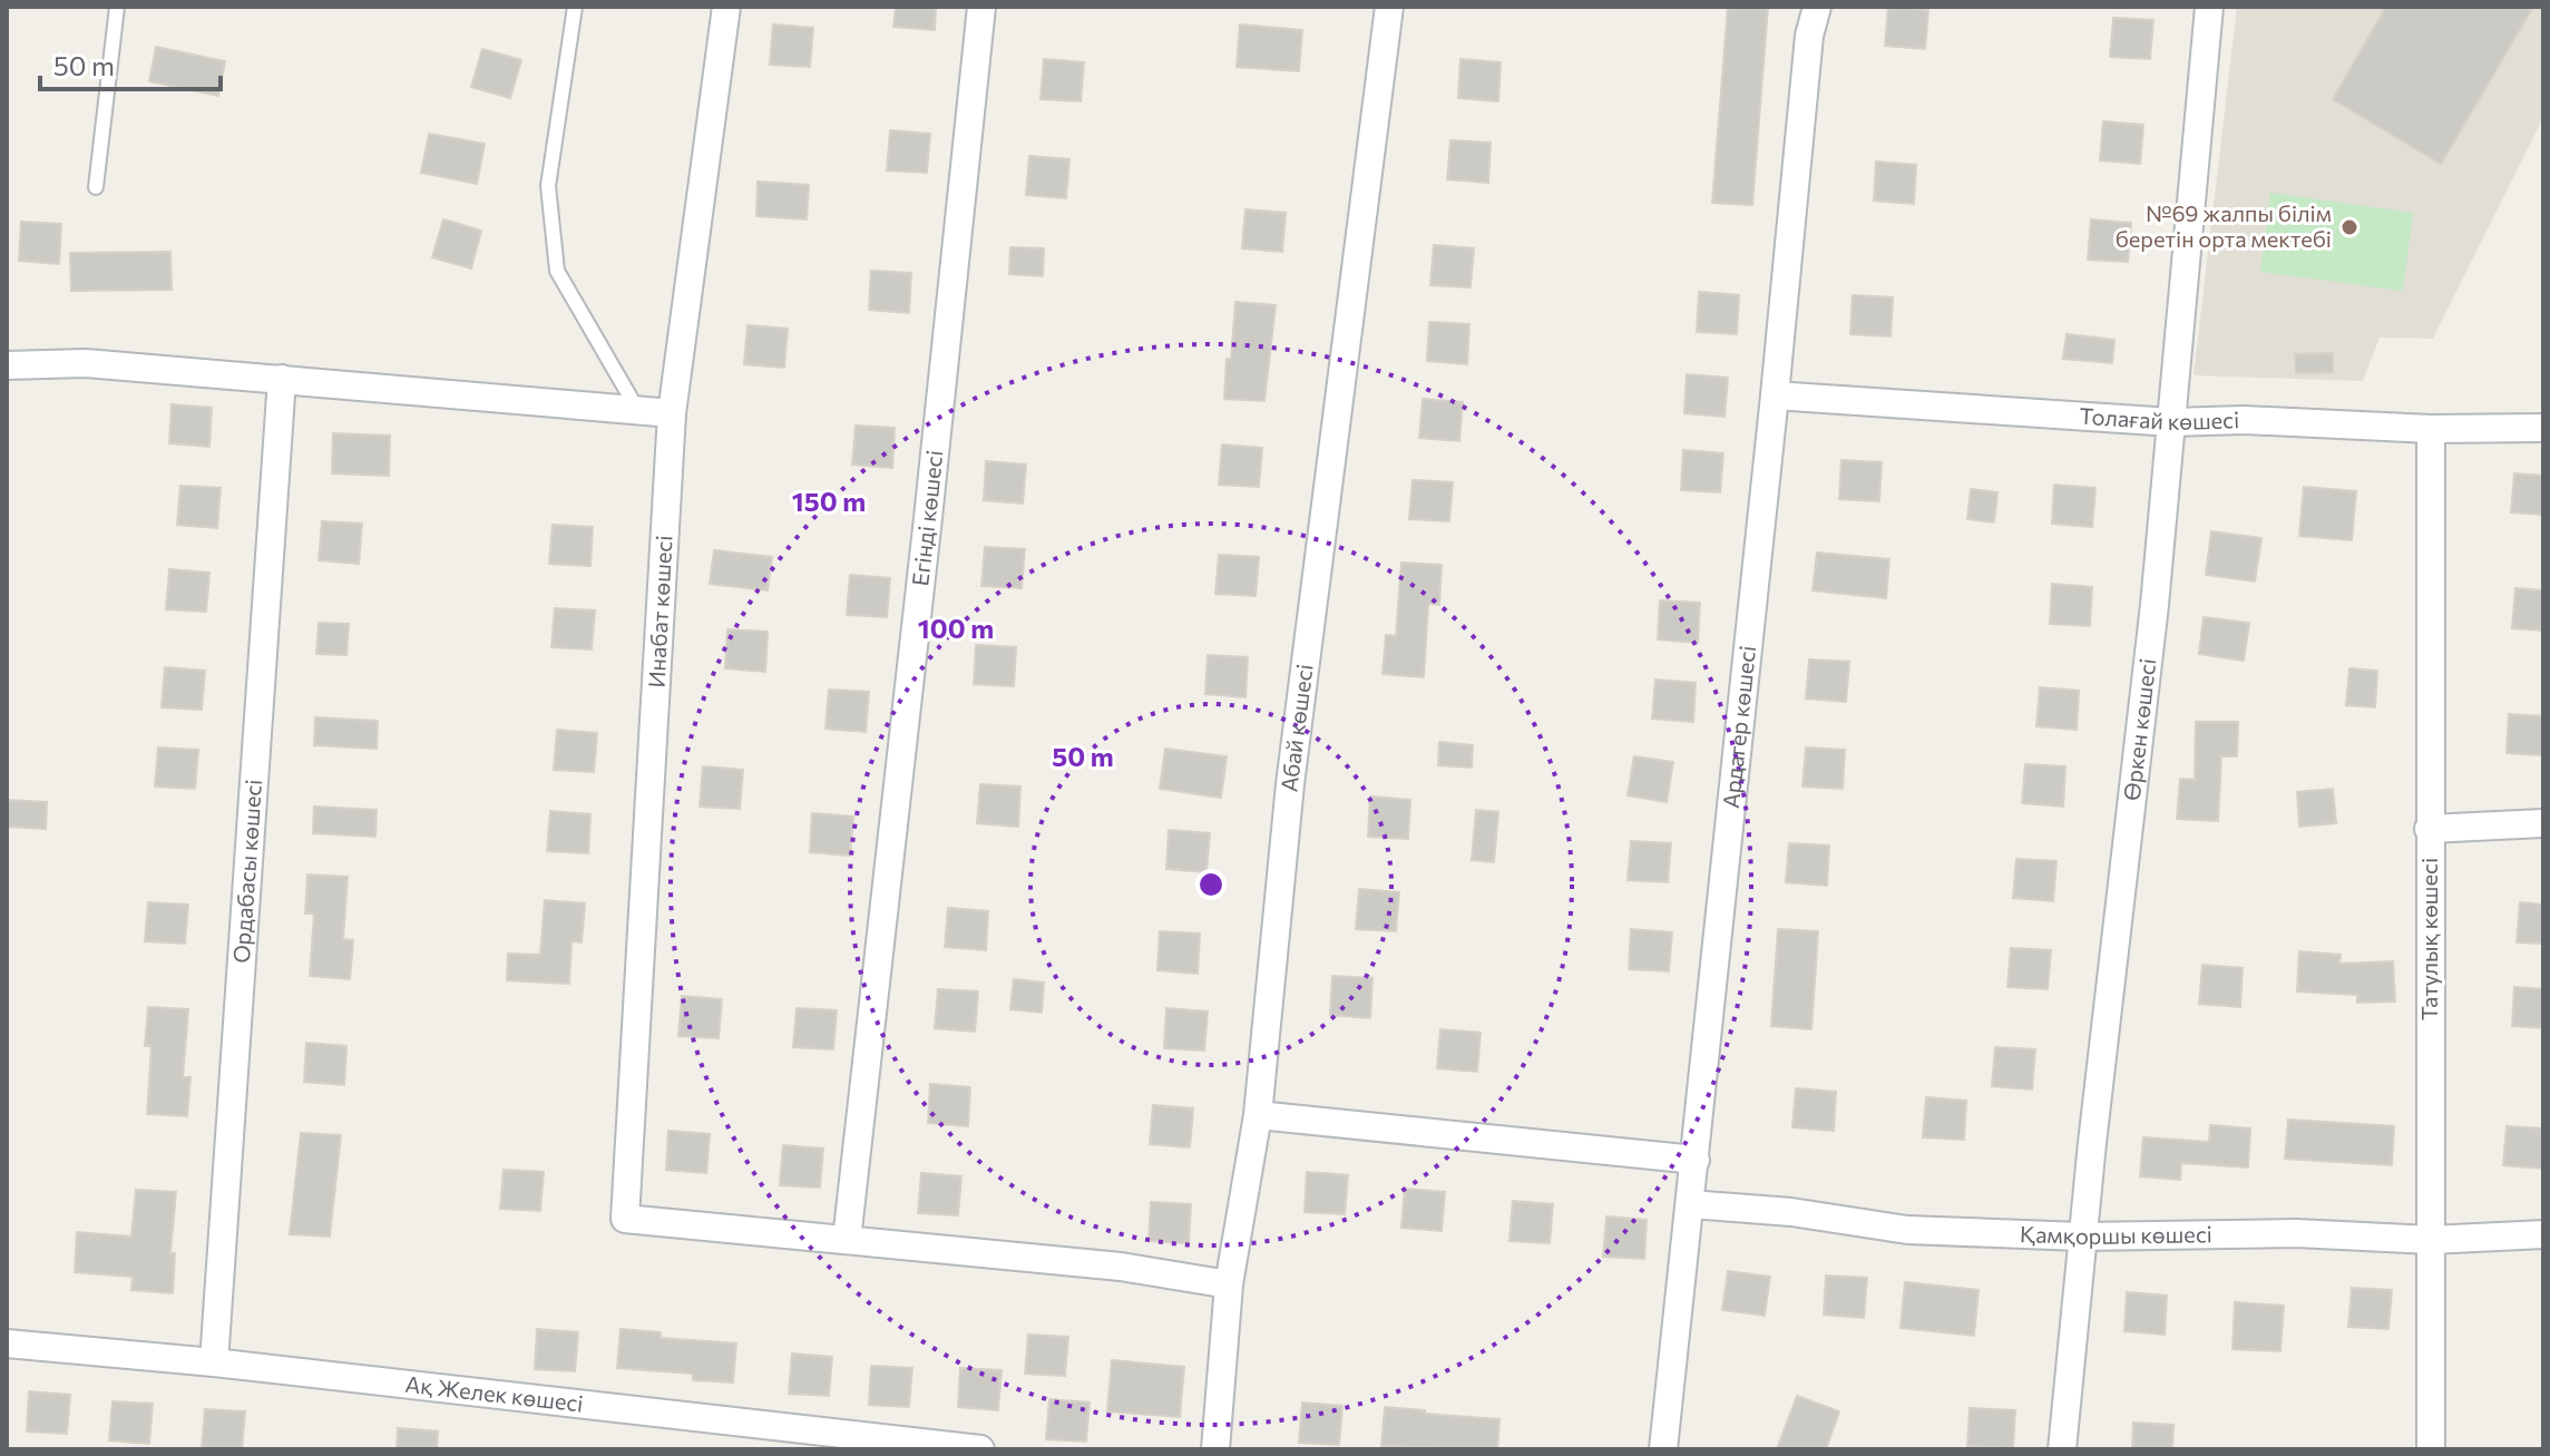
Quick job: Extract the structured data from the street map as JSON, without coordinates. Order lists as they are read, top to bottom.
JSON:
{
  "streets": {
    "street": [
      "Толағай көшесі",
      "Егінді көшесі",
      "Инабат көшесі",
      "Абай көшесі",
      "Ардагер көшесі",
      "Өркен көшесі",
      "Ордабасы көшесі",
      "Татулық көшесі",
      "Қамқоршы көшесі",
      "Ақ Желек көшесі"
    ]
  },
  "crossings": [
    ["Толағай көшесі", "Ардагер көшесі"],
    ["Толағай көшесі", "Өркен көшесі"],
    ["Толағай көшесі", "Татулық көшесі"],
    ["Егінді көшесі", "Инабат көшесі"],
    ["Ардагер көшесі", "Қамқоршы көшесі"],
    ["Өркен көшесі", "Қамқоршы көшесі"],
    ["Ордабасы көшесі", "Ақ Желек көшесі"],
    ["Татулық көшесі", "Қамқоршы көшесі"]
  ],
  "places": ["№69 жалпы білім беретін орта мектебі"],
  "scale_bar": "50 m",
  "rings": ["150 m", "100 m", "50 m"]
}
